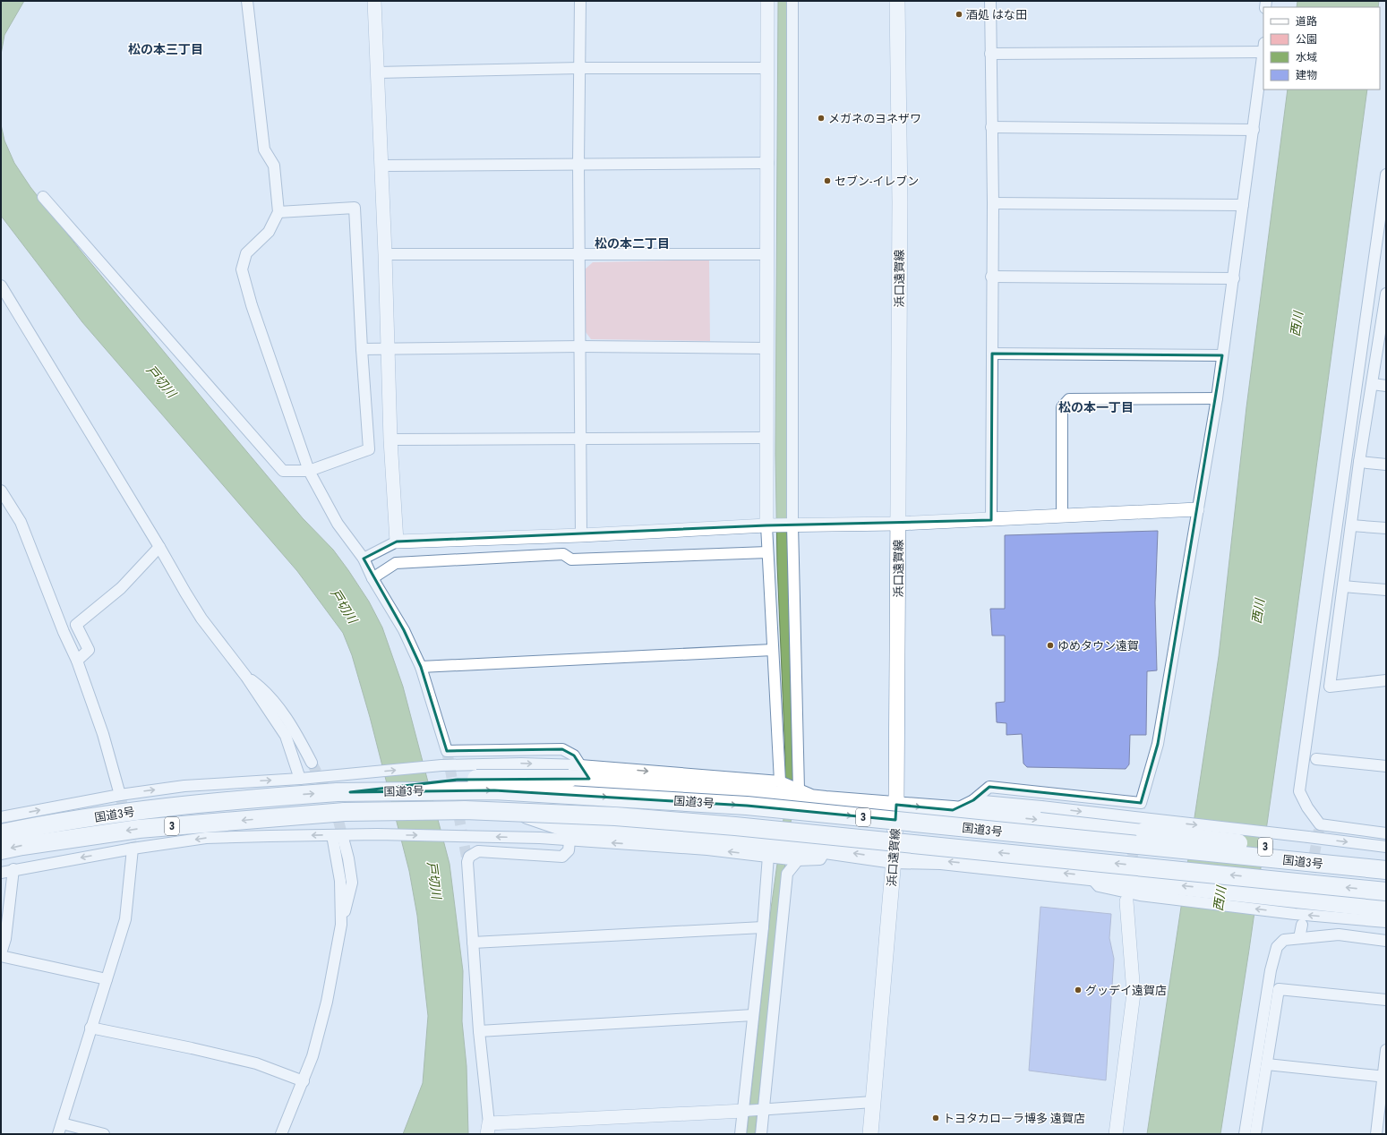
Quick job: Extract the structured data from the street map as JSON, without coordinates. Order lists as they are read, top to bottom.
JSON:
{
  "streets": {
    "highway": ["国道3号", "3"],
    "main road": ["浜口遠賀線"]
  },
  "districts": ["松の本三丁目", "松の本二丁目", "松の本一丁目"],
  "water": ["西川", "戸切川"],
  "places": [
    "酒処 はな田",
    "メガネのヨネザワ",
    "セブン-イレブン",
    "ゆめタウン遠賀",
    "グッデイ遠賀店",
    "トヨタカローラ博多 遠賀店"
  ],
  "legend": [
    "道路",
    "公園",
    "水域",
    "建物"
  ]
}
